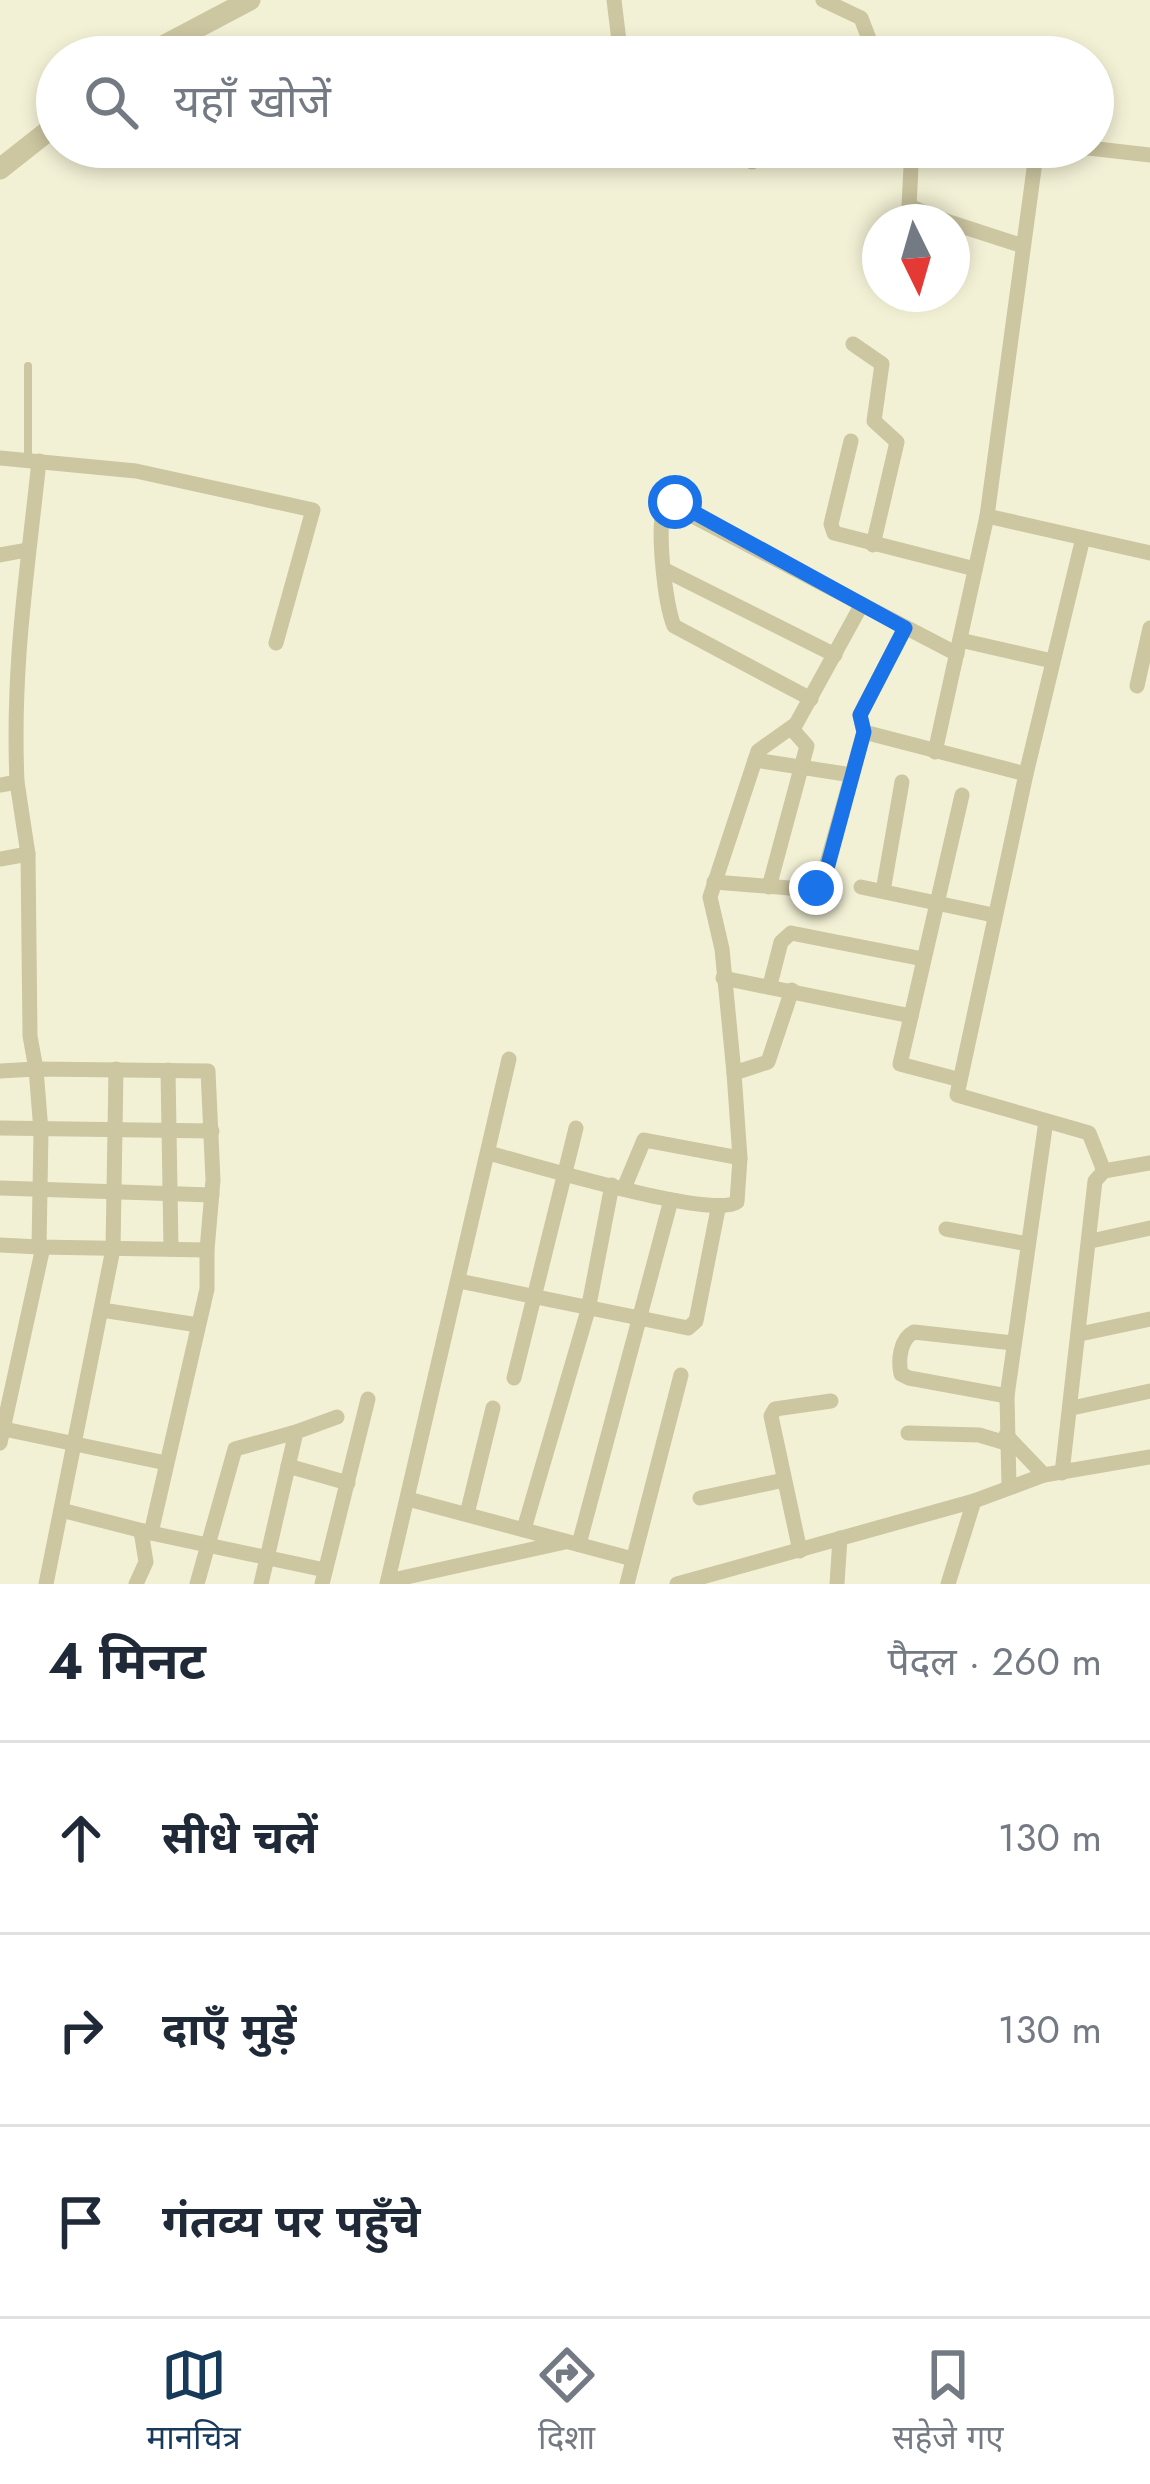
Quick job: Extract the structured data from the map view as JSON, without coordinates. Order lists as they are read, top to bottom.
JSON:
{
  "north": "bottom",
  "page": {
    "search": "यहाँ खोजें",
    "heading": ["4 मिनट", "पैदल · 260 m"],
    "list": [
      ["सीधे चलें", "130 m"],
      ["दाएँ मुड़ें", "130 m"],
      "गंतव्य पर पहुँचे"
    ],
    "nav": ["मानचित्र", "दिशा", "सहेजे गए"]
  }
}
